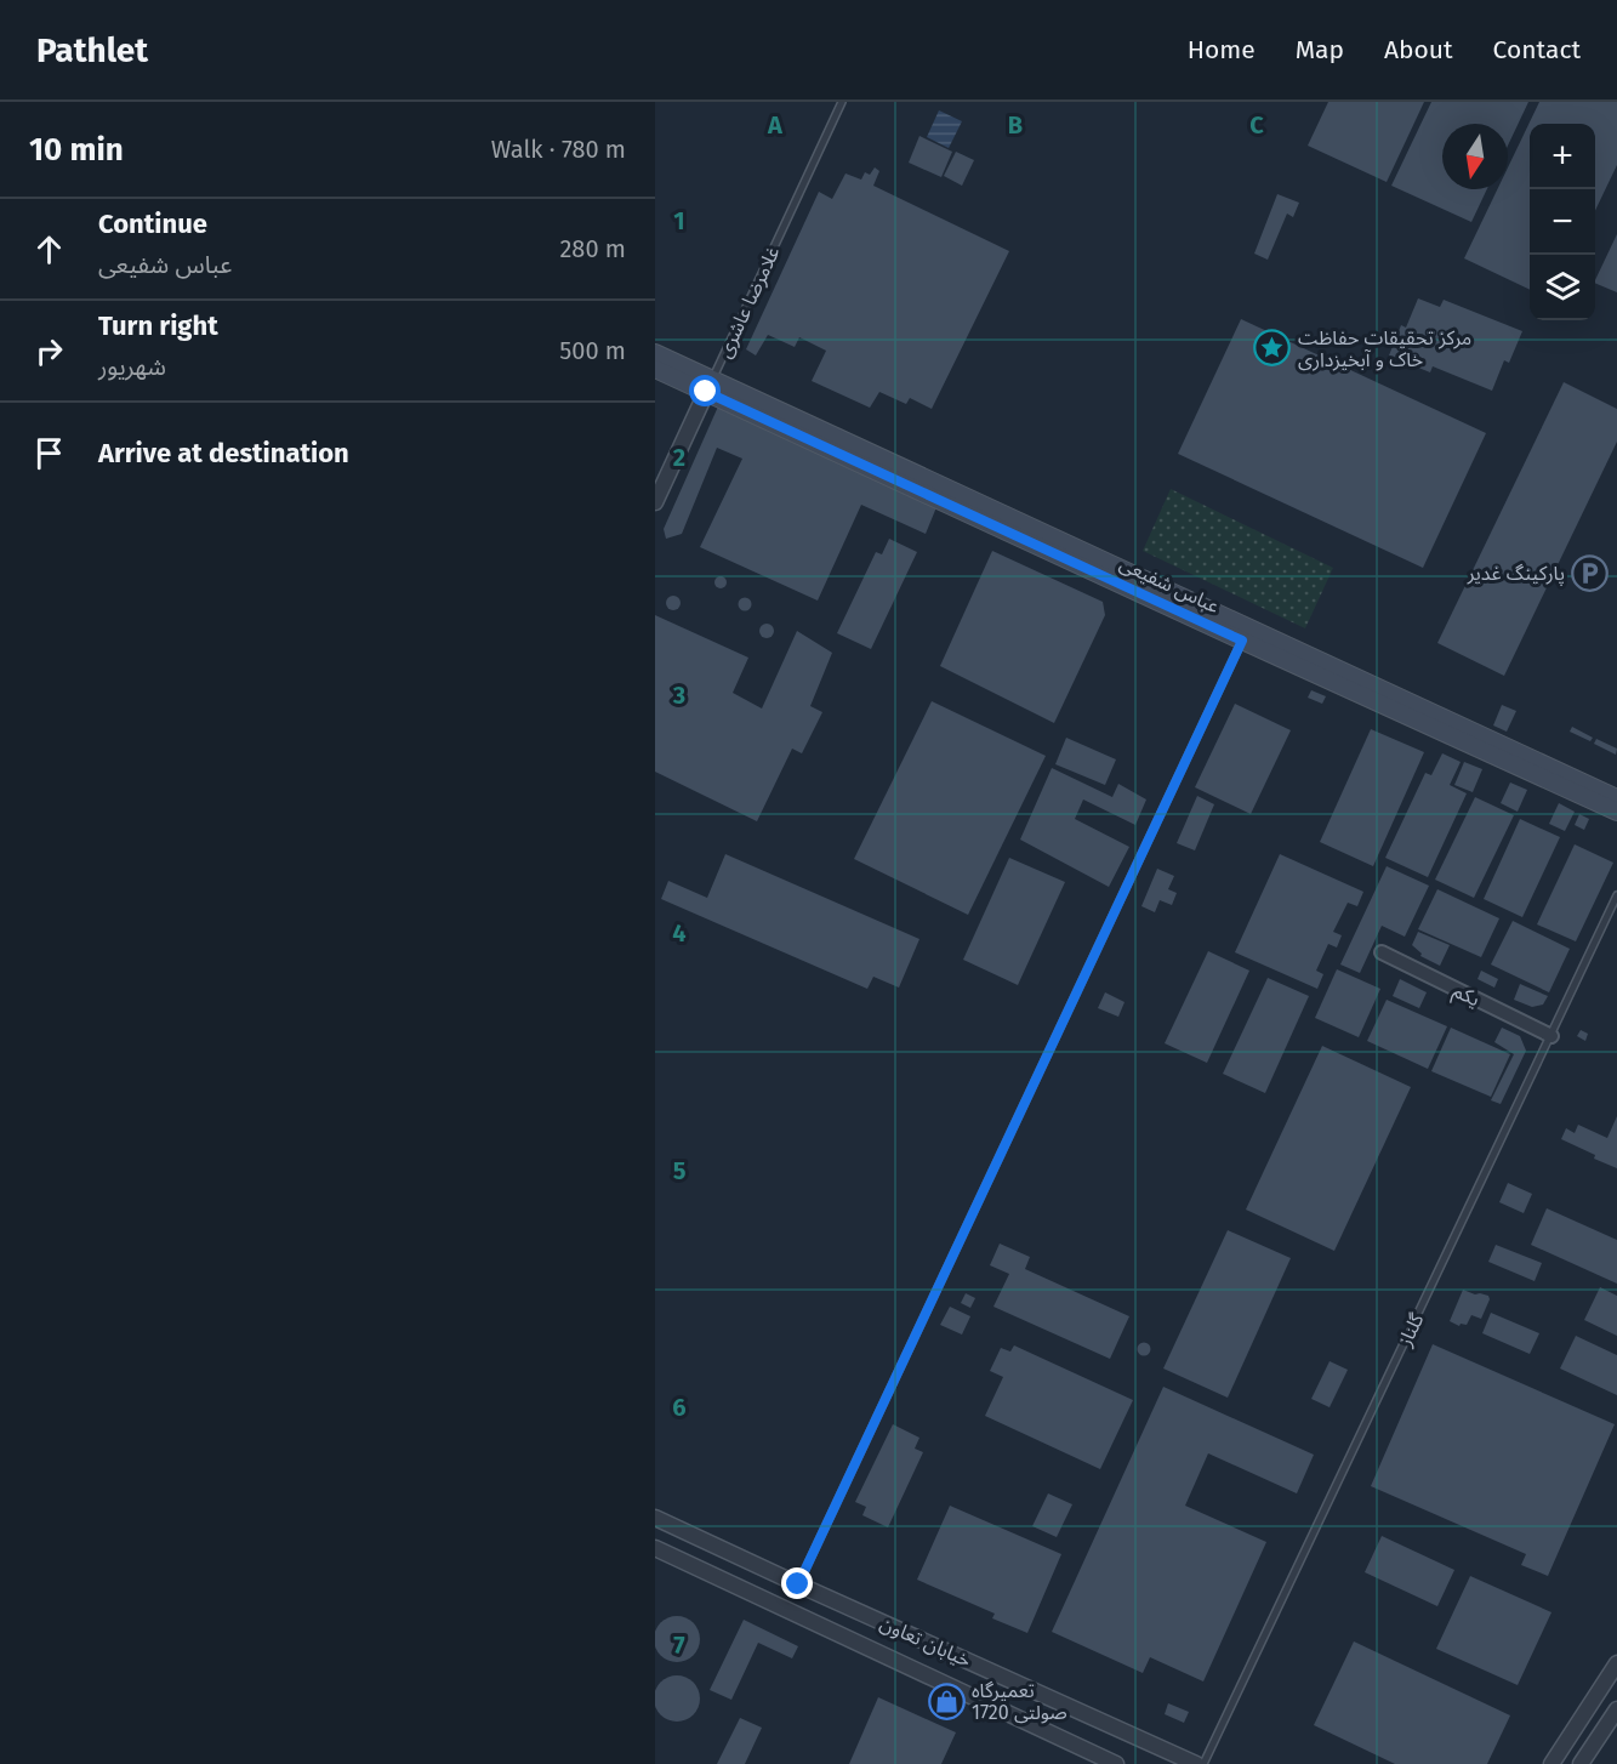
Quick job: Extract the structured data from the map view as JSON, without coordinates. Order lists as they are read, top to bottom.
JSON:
{
  "streets": {
    "main road": ["عباس شفیعی"],
    "street": ["غلامرضا عاشری", "یکم", "خیابان تعاون"],
    "lane": ["گلناز"]
  },
  "crossings": [
    ["غلامرضا عاشری", "عباس شفیعی"],
    ["یکم", "گلناز"]
  ],
  "places": {
    "place": ["مرکز تحقیقات حفاظت خاک و آبخیزداری"],
    "parking": ["پارکینگ غدیر"],
    "shop": ["تعمیرگاه 1720 صولتی"]
  },
  "north": "bottom",
  "page": {
    "header": "Pathlet",
    "nav": [
      "Home",
      "Map",
      "About",
      "Contact"
    ],
    "heading": ["10 min", "Walk · 780 m"],
    "map_buttons": ["+", "−"],
    "list": [
      ["Continue", "عباس شفیعی", "280 m"],
      ["Turn right", "شهریور", "500 m"],
      "Arrive at destination"
    ]
  },
  "grid": {
    "columns": ["A", "B", "C"],
    "rows": [
      "1",
      "2",
      "3",
      "4",
      "5",
      "6",
      "7"
    ]
  }
}
